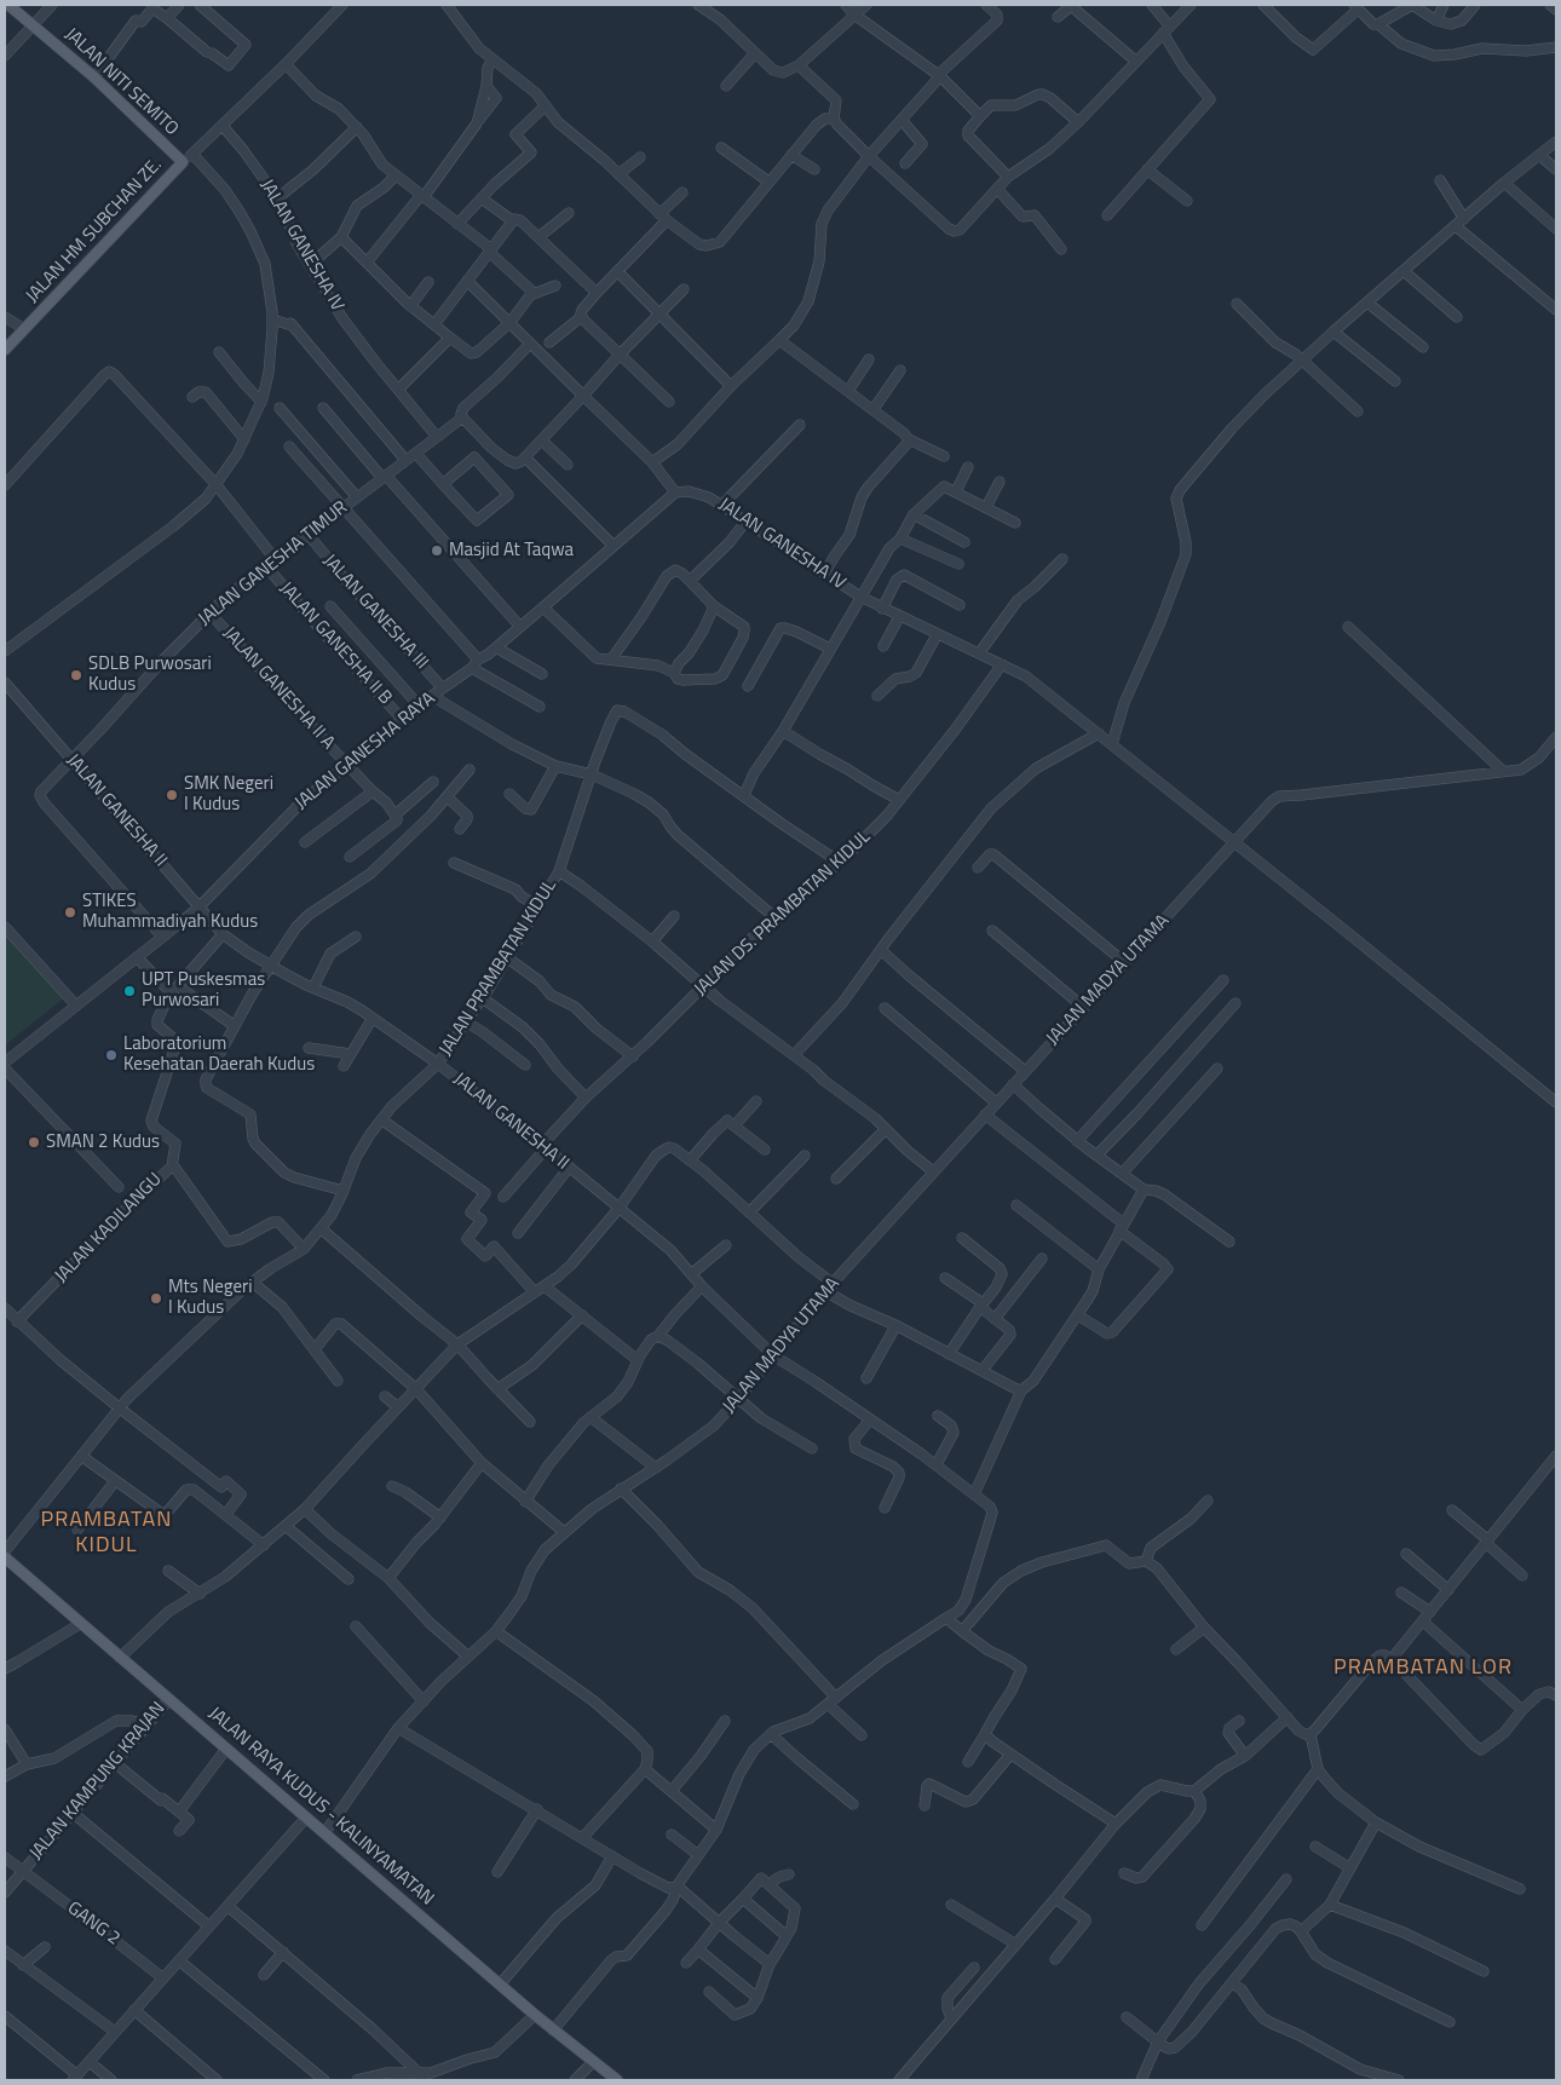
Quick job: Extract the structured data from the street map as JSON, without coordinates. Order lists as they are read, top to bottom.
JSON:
{
  "streets": {
    "main road": ["JALAN NITI SEMITO", "JALAN HM SUBCHAN ZE.", "JALAN RAYA KUDUS - KALINYAMATAN"],
    "street": [
      "JALAN GANESHA IV",
      "JALAN GANESHA TIMUR",
      "JALAN GANESHA III",
      "JALAN GANESHA II B",
      "JALAN GANESHA II A",
      "JALAN GANESHA RAYA",
      "JALAN GANESHA II",
      "JALAN DS. PRAMBATAN KIDUL",
      "JALAN PRAMBATAN KIDUL",
      "JALAN MADYA UTAMA",
      "JALAN KADILANGU",
      "JALAN KAMPUNG KRAJAN",
      "GANG 2"
    ]
  },
  "crossings": [
    ["JALAN NITI SEMITO", "JALAN HM SUBCHAN ZE."],
    ["JALAN GANESHA IV", "JALAN GANESHA TIMUR"],
    ["JALAN GANESHA IV", "JALAN GANESHA RAYA"],
    ["JALAN GANESHA IV", "JALAN DS. PRAMBATAN KIDUL"],
    ["JALAN GANESHA IV", "JALAN MADYA UTAMA"],
    ["JALAN GANESHA TIMUR", "JALAN GANESHA III"],
    ["JALAN GANESHA TIMUR", "JALAN GANESHA II B"],
    ["JALAN GANESHA TIMUR", "JALAN GANESHA II A"],
    ["JALAN GANESHA TIMUR", "JALAN GANESHA RAYA"],
    ["JALAN GANESHA TIMUR", "JALAN GANESHA II"],
    ["JALAN GANESHA III", "JALAN GANESHA RAYA"],
    ["JALAN GANESHA II B", "JALAN GANESHA RAYA"],
    ["JALAN GANESHA II A", "JALAN GANESHA RAYA"],
    ["JALAN GANESHA RAYA", "JALAN GANESHA II"],
    ["JALAN GANESHA II", "JALAN DS. PRAMBATAN KIDUL"],
    ["JALAN GANESHA II", "JALAN PRAMBATAN KIDUL"],
    ["JALAN GANESHA II", "JALAN MADYA UTAMA"],
    ["JALAN DS. PRAMBATAN KIDUL", "JALAN PRAMBATAN KIDUL"],
    ["JALAN PRAMBATAN KIDUL", "JALAN KADILANGU"],
    ["JALAN MADYA UTAMA", "JALAN RAYA KUDUS - KALINYAMATAN"],
    ["JALAN KAMPUNG KRAJAN", "JALAN RAYA KUDUS - KALINYAMATAN"],
    ["JALAN KAMPUNG KRAJAN", "GANG 2"]
  ],
  "districts": ["PRAMBATAN KIDUL", "PRAMBATAN LOR"],
  "places": [
    "Masjid At Taqwa",
    "SDLB Purwosari Kudus",
    "SMK Negeri I Kudus",
    "STIKES Muhammadiyah Kudus",
    "UPT Puskesmas Purwosari",
    "Laboratorium Kesehatan Daerah Kudus",
    "SMAN 2 Kudus",
    "Mts Negeri I Kudus"
  ]
}
